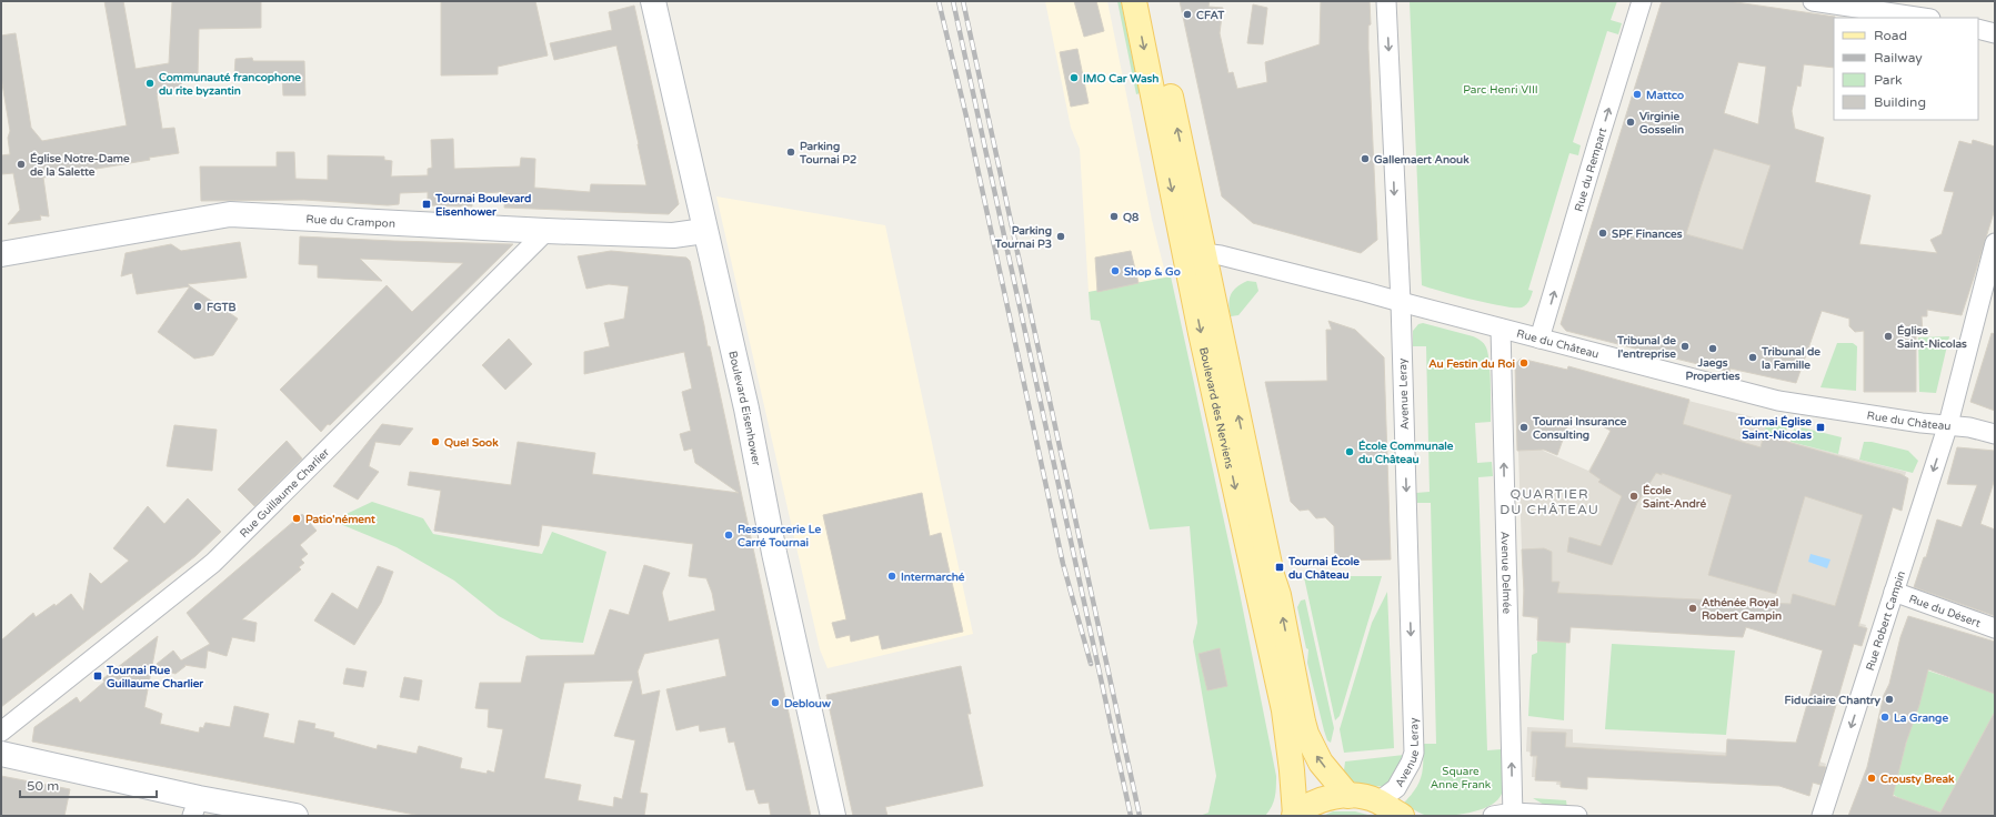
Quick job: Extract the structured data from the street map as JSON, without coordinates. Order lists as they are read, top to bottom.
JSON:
{
  "streets": {
    "main road": ["Boulevard des Nerviens"],
    "street": [
      "Rue du Rempart",
      "Rue du Crampon",
      "Rue du Château",
      "Avenue Leray",
      "Boulevard Eisenhower",
      "Rue Guillaume Charlier",
      "Avenue Delmée",
      "Rue du Désert",
      "Rue Robert Campin"
    ]
  },
  "crossings": [
    ["Rue du Rempart", "Rue du Château"],
    ["Rue du Crampon", "Boulevard Eisenhower"],
    ["Rue du Crampon", "Rue Guillaume Charlier"],
    ["Rue du Château", "Avenue Leray"],
    ["Rue du Château", "Boulevard des Nerviens"],
    ["Rue du Château", "Avenue Delmée"],
    ["Rue du Château", "Rue Robert Campin"],
    ["Rue du Désert", "Rue Robert Campin"]
  ],
  "one_way": [
    "Rue du Rempart",
    "Avenue Leray",
    "Avenue Delmée",
    "Rue Robert Campin"
  ],
  "districts": ["QUARTIER DU CHÂTEAU"],
  "parks": ["Parc Henri VIII", "Square Anne Frank"],
  "places": {
    "other": [
      "CFAT",
      "IMO Car Wash",
      "Communauté francophone du rite byzantin",
      "Mattco",
      "Virginie Gosselin",
      "Parking Tournai P2",
      "Gallemaert Anouk",
      "Église Notre-Dame de la Salette",
      "Q8",
      "SPF Finances",
      "Parking Tournai P3",
      "Shop & Go",
      "FGTB",
      "Église Saint-Nicolas",
      "Tribunal de l'entreprise",
      "Jaegs Properties",
      "Tribunal de la Famille",
      "Au Festin du Roi",
      "Tournai Insurance Consulting",
      "Quel Sook",
      "École Communale du Château",
      "École Saint-André",
      "Patio'nément",
      "Ressourcerie Le Carré Tournai",
      "Intermarché",
      "Athénée Royal Robert Campin",
      "Fiduciaire Chantry",
      "Deblouw",
      "La Grange",
      "Crousty Break"
    ],
    "transit": [
      "Tournai Boulevard Eisenhower",
      "Tournai Église Saint-Nicolas",
      "Tournai École du Château",
      "Tournai Rue Guillaume Charlier"
    ]
  },
  "legend": [
    "Road",
    "Railway",
    "Park",
    "Building"
  ],
  "scale_bar": "50 m"
}
